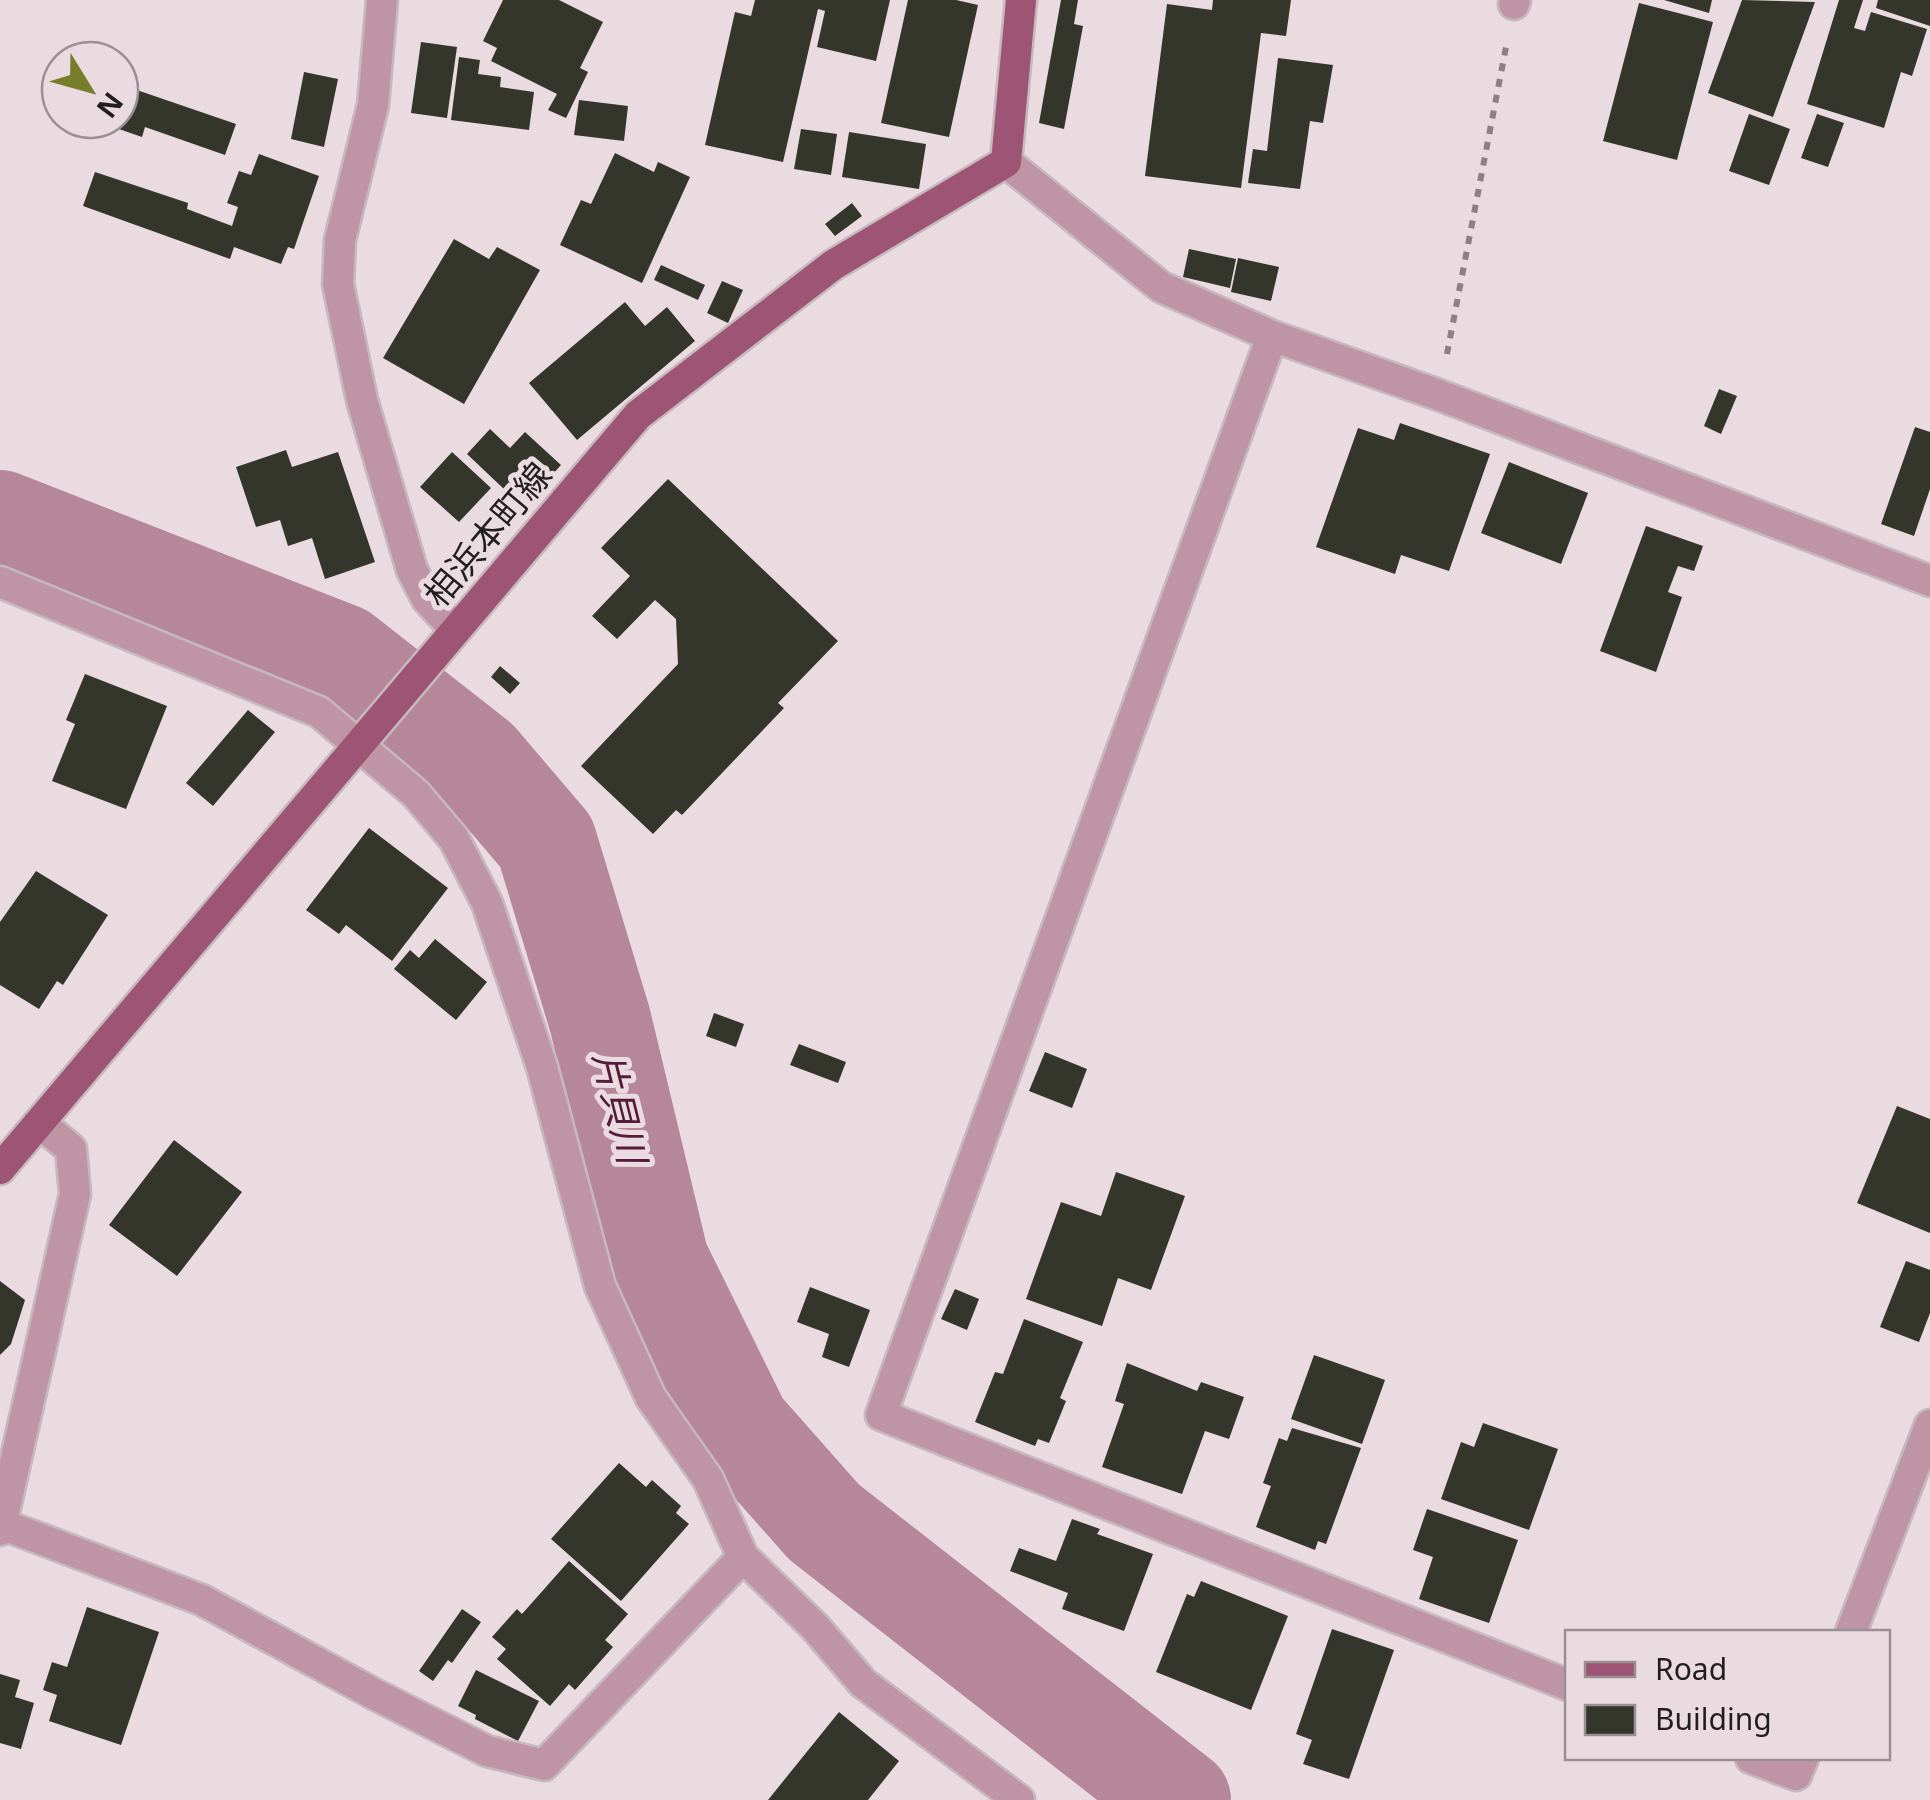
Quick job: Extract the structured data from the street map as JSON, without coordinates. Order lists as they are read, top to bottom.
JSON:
{
  "streets": {
    "main road": ["相浜本町線"]
  },
  "water": ["片貝川"],
  "legend": ["Road", "Building"],
  "north": "bottom right"
}
